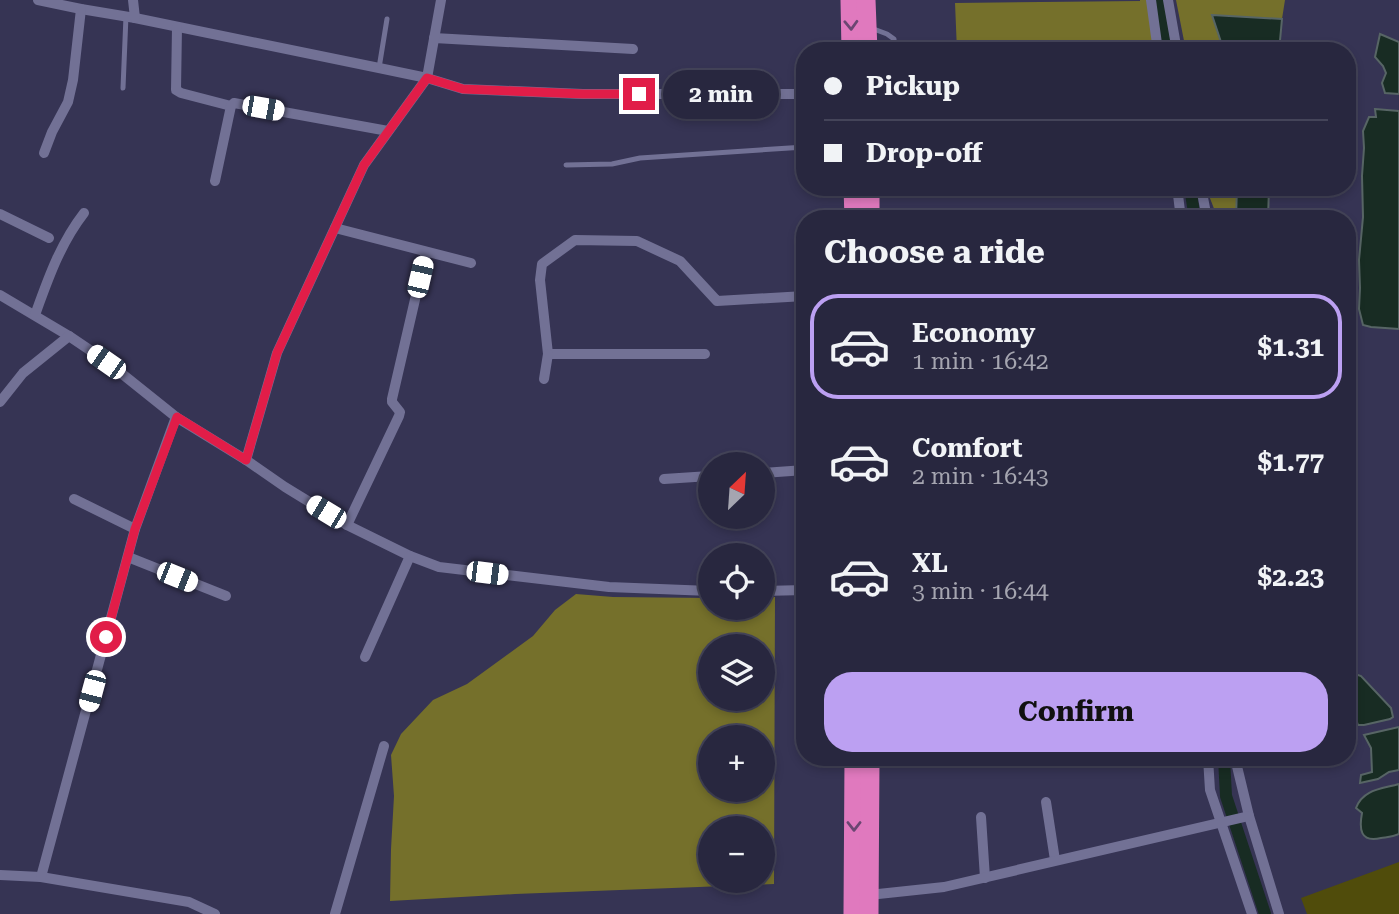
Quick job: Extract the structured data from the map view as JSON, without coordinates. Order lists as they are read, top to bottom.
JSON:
{
  "north": "top right",
  "page": {
    "banner": ["Pickup", "Drop-off"],
    "bubble": "2 min",
    "heading": "Choose a ride",
    "list": [
      {
        "name": "Economy",
        "note": "1 min · 16:42",
        "value": "$1.31"
      },
      {
        "name": "Comfort",
        "note": "2 min · 16:43",
        "value": "$1.77"
      },
      {
        "name": "XL",
        "note": "3 min · 16:44",
        "value": "$2.23"
      }
    ],
    "map_buttons": ["+", "−"],
    "buttons": "Confirm"
  }
}
